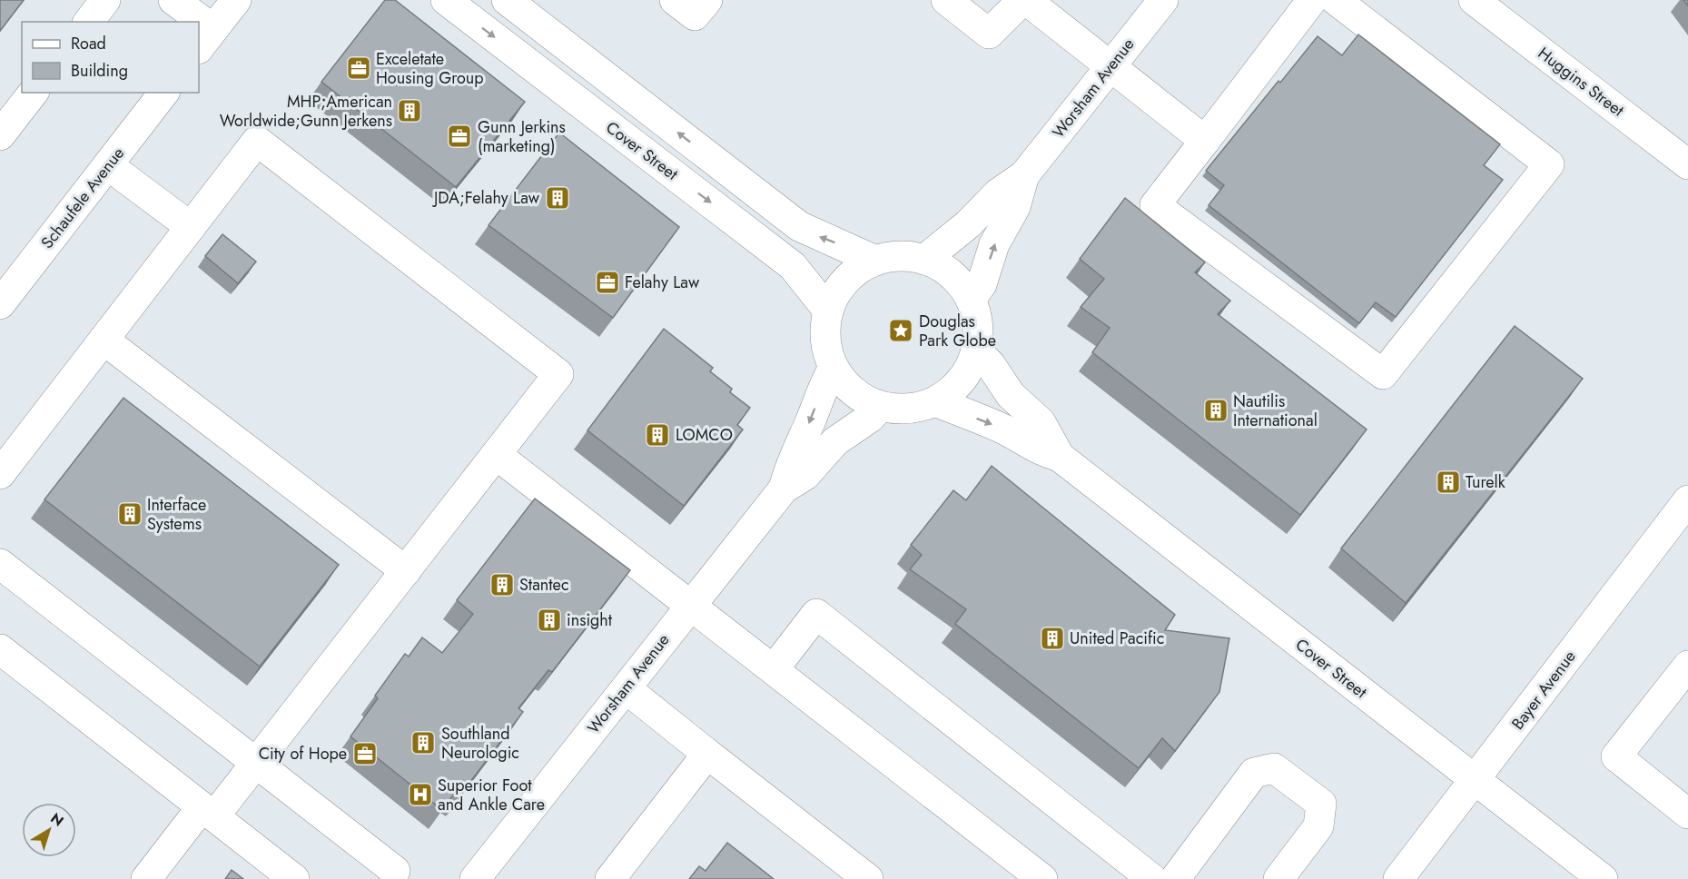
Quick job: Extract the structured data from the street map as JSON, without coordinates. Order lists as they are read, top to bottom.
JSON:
{
  "streets": {
    "street": [
      "Huggins Street",
      "Worsham Avenue",
      "Cover Street",
      "Schaufele Avenue",
      "Bayer Avenue"
    ]
  },
  "crossings": [
    ["Worsham Avenue", "Cover Street"],
    ["Cover Street", "Bayer Avenue"]
  ],
  "places": {
    "office": [
      "Exceletate Housing Group",
      "Gunn Jerkins (marketing)",
      "Felahy Law",
      "City of Hope"
    ],
    "building": [
      "MHP;American Worldwide;Gunn Jerkens",
      "JDA;Felahy Law",
      "Nautilis International",
      "LOMCO",
      "Turelk",
      "Interface Systems",
      "Stantec",
      "insight",
      "United Pacific",
      "Southland Neurologic"
    ],
    "place": ["Douglas Park Globe"],
    "hospital": ["Superior Foot and Ankle Care"]
  },
  "legend": ["Road", "Building"],
  "north": "top right"
}
